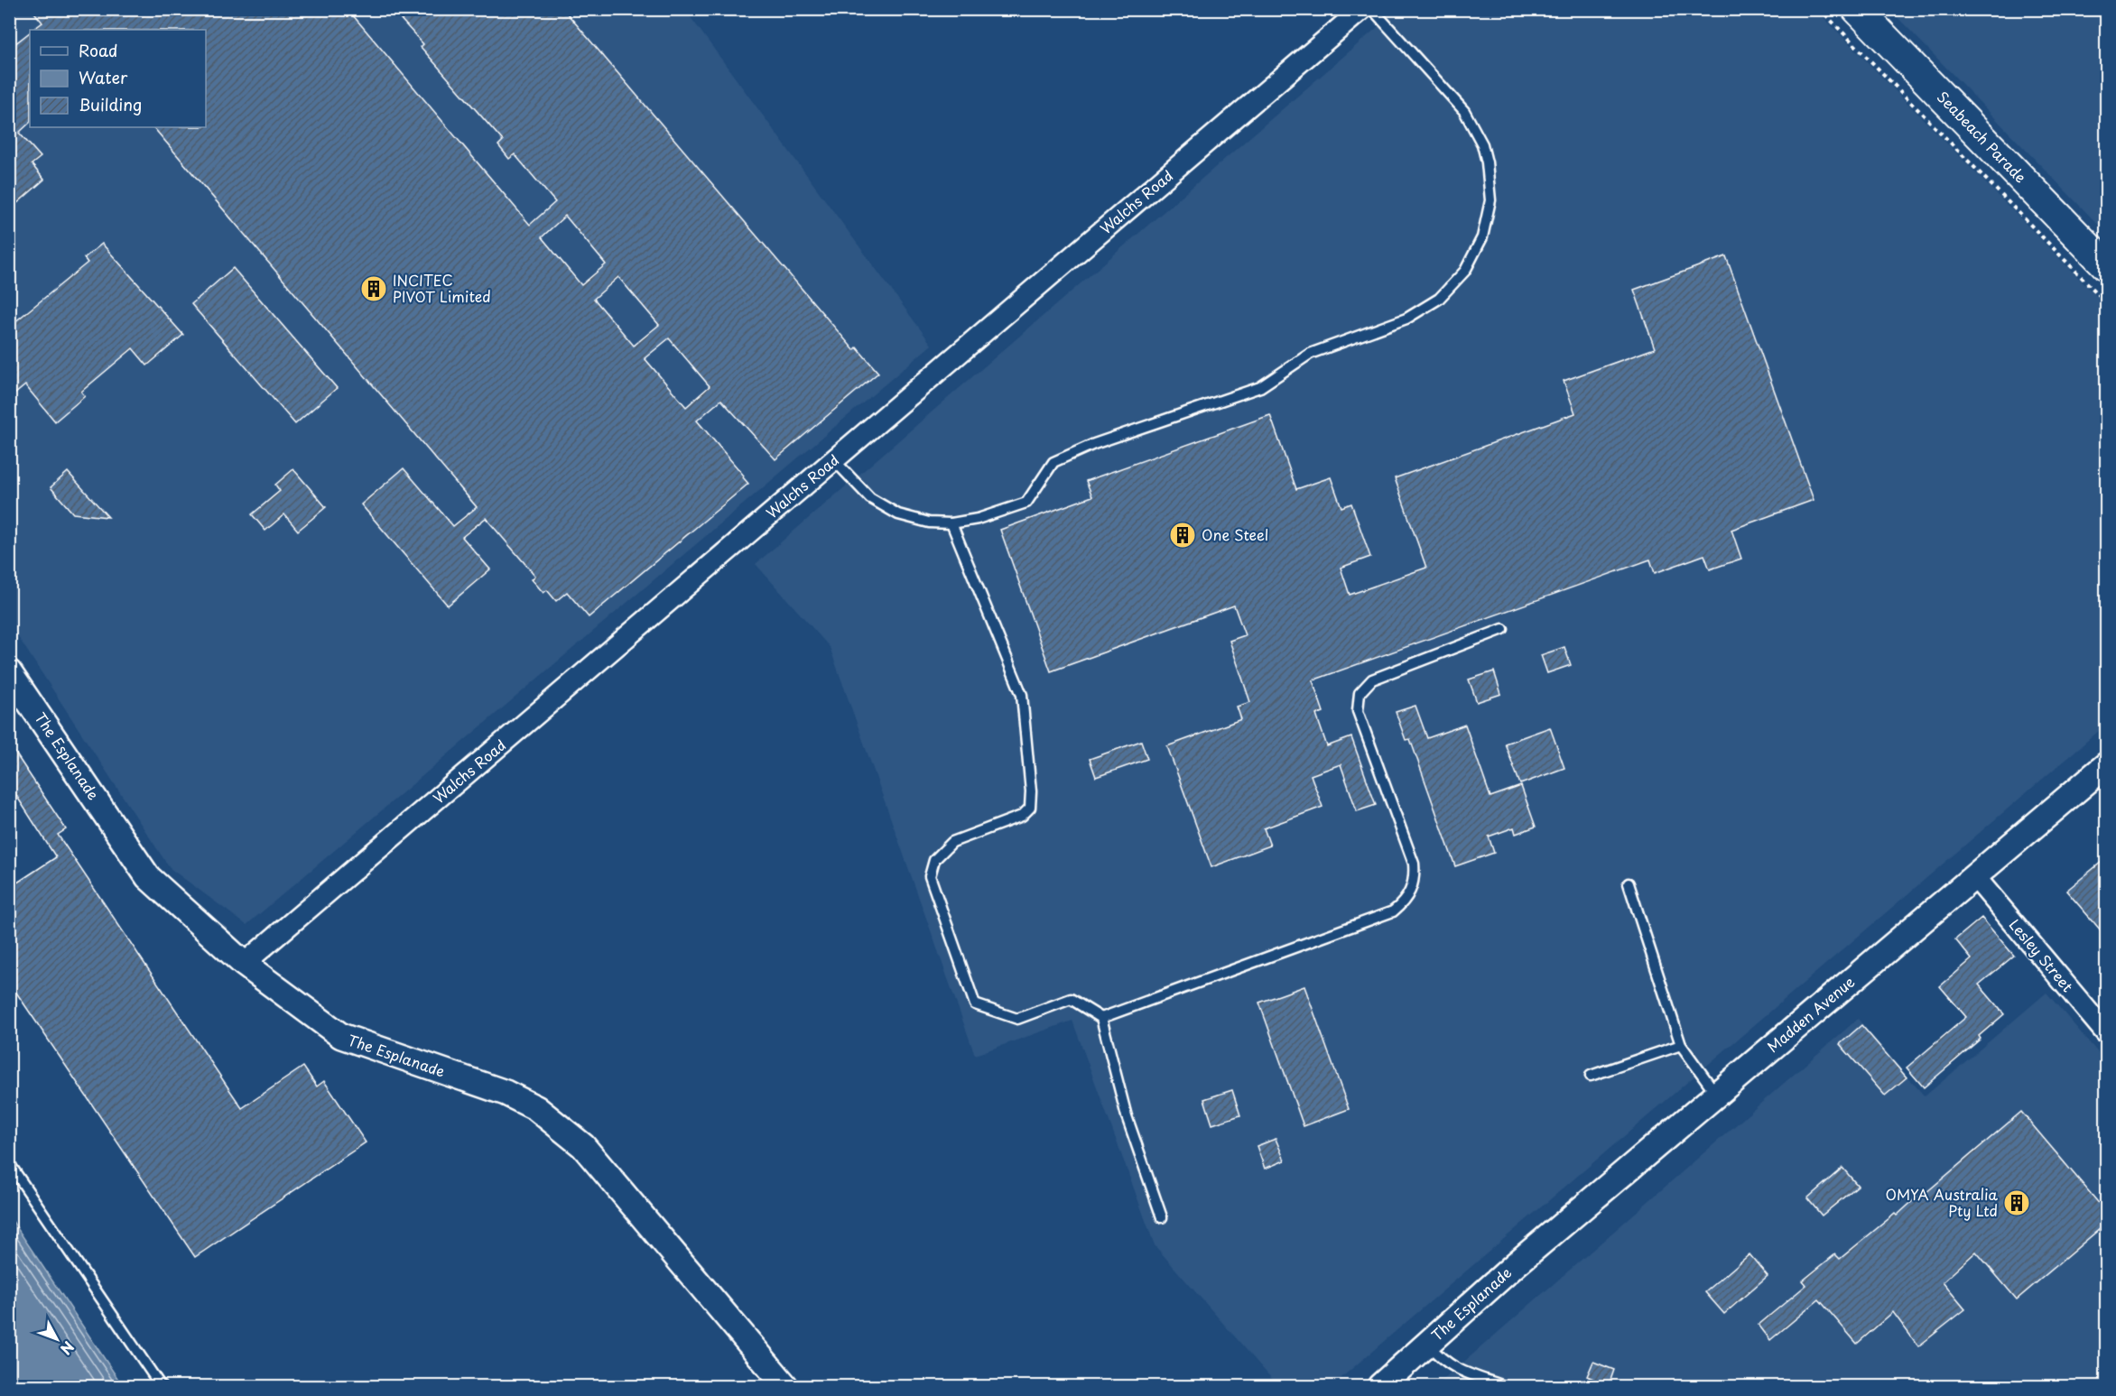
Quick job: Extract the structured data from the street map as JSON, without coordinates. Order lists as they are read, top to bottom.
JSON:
{
  "streets": {
    "main road": ["Seabeach Parade"],
    "street": [
      "Walchs Road",
      "The Esplanade",
      "Lesley Street",
      "Madden Avenue"
    ]
  },
  "crossings": [
    ["Walchs Road", "The Esplanade"],
    ["The Esplanade", "Madden Avenue"],
    ["Lesley Street", "Madden Avenue"]
  ],
  "places": {
    "building": ["INCITEC PIVOT Limited", "One Steel", "OMYA Australia Pty Ltd"]
  },
  "legend": ["Road", "Water", "Building"],
  "north": "bottom right"
}
